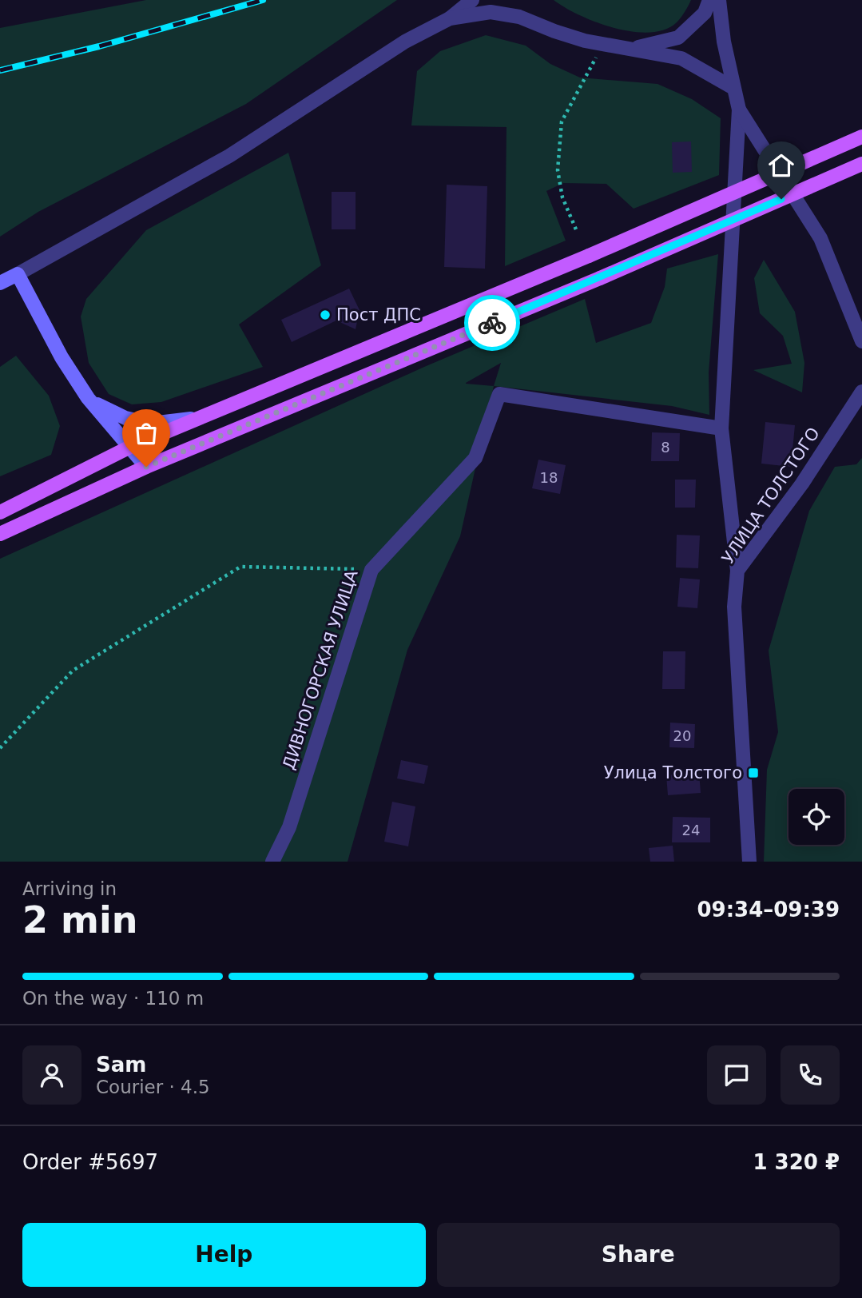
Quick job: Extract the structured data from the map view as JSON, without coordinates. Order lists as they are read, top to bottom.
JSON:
{
  "streets": {
    "street": ["УЛИЦА ТОЛСТОГО", "ДИВНОГОРСКАЯ УЛИЦА"]
  },
  "places": {
    "other": ["Пост ДПС"],
    "transit": ["Улица Толстого"]
  },
  "house_numbers": [
    "8",
    "18",
    "20",
    "24"
  ],
  "page": {
    "heading": ["2 min", "Arriving in", "09:34–09:39"],
    "panel": [
      "Sam",
      "Courier · 4.5",
      "Order #5697",
      "1 320 ₽"
    ],
    "bar": "On the way · 110 m",
    "buttons": ["Help", "Share"]
  }
}
